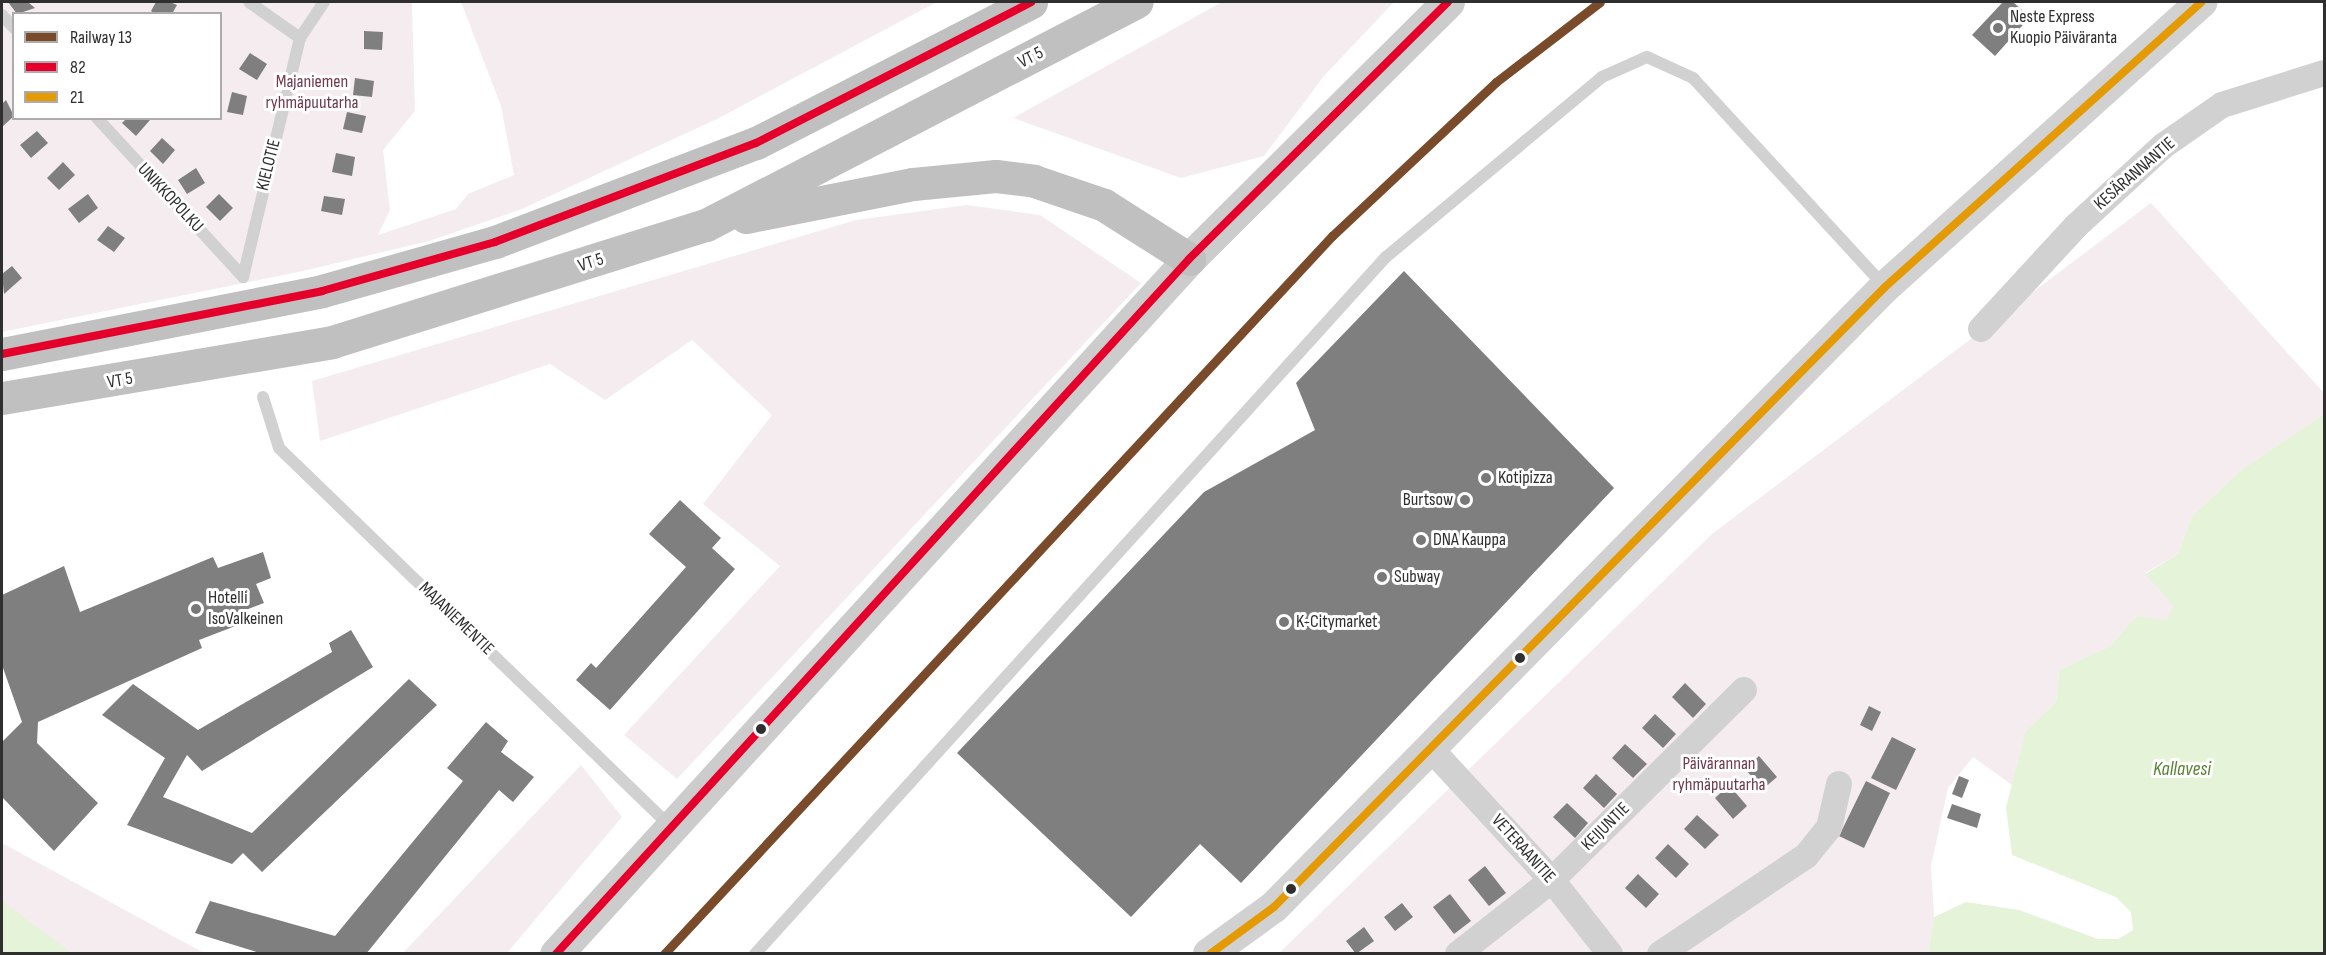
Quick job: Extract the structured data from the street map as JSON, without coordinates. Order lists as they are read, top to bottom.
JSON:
{
  "streets": {
    "highway": ["VT 5"],
    "street": ["KESÄRANNANTIE", "KEIJUNTIE", "VETERAANITIE"],
    "lane": ["KIELOTIE", "UNIKKOPOLKU", "MAJANIEMENTIE"]
  },
  "crossings": [
    ["KIELOTIE", "UNIKKOPOLKU"],
    ["KEIJUNTIE", "VETERAANITIE"]
  ],
  "water": ["Kallavesi"],
  "parks": ["Majaniemen ryhmäpuutarha", "Päivärannan ryhmäpuutarha"],
  "places": [
    "Neste Express Kuopio Päiväranta",
    "Kotipizza",
    "Burtsow",
    "DNA Kauppa",
    "Subway",
    "Hotelli IsoValkeinen",
    "K-Citymarket"
  ],
  "lines": ["rail line 13", "transit line 82", "transit line 21"],
  "legend": ["Railway 13", "82", "21"]
}
